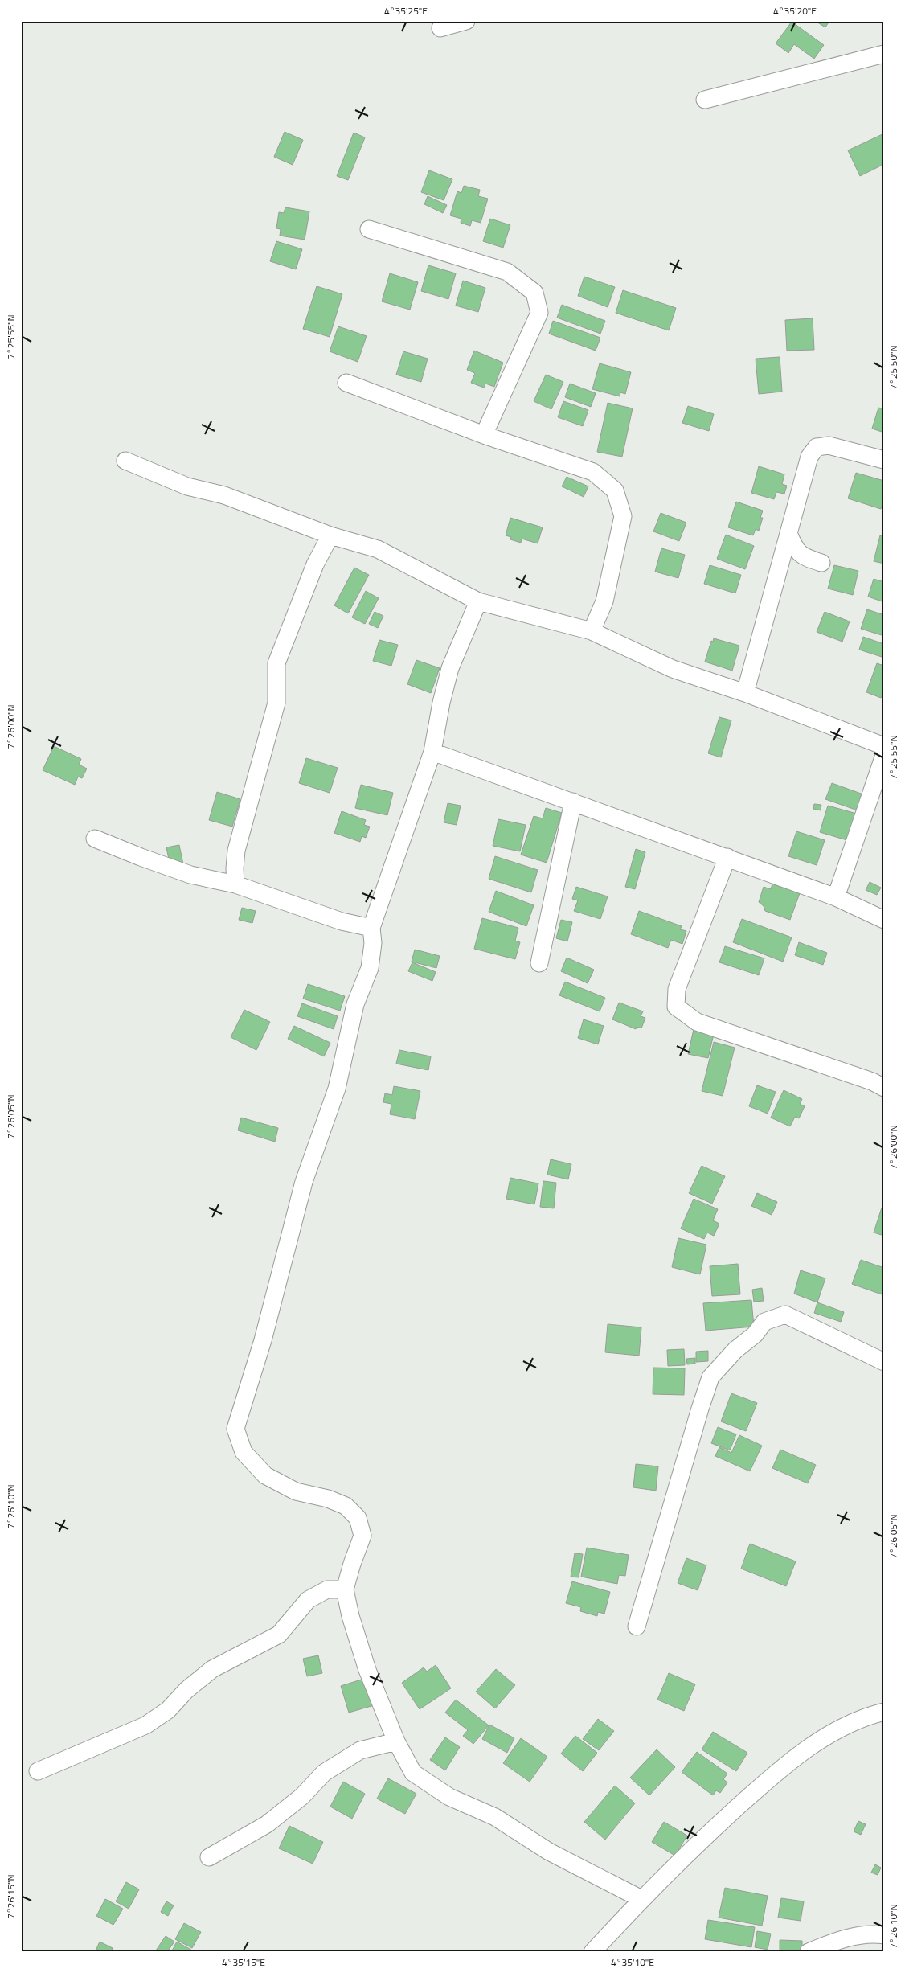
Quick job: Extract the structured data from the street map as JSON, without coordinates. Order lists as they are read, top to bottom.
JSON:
{
  "coordinates": [
    "4°35'25\"E",
    "4°35'20\"E",
    "7°25'55\"N",
    "7°25'50\"N",
    "7°26'00\"N",
    "7°26'05\"N",
    "7°26'10\"N",
    "7°26'15\"N",
    "4°35'15\"E",
    "4°35'10\"E"
  ]
}
